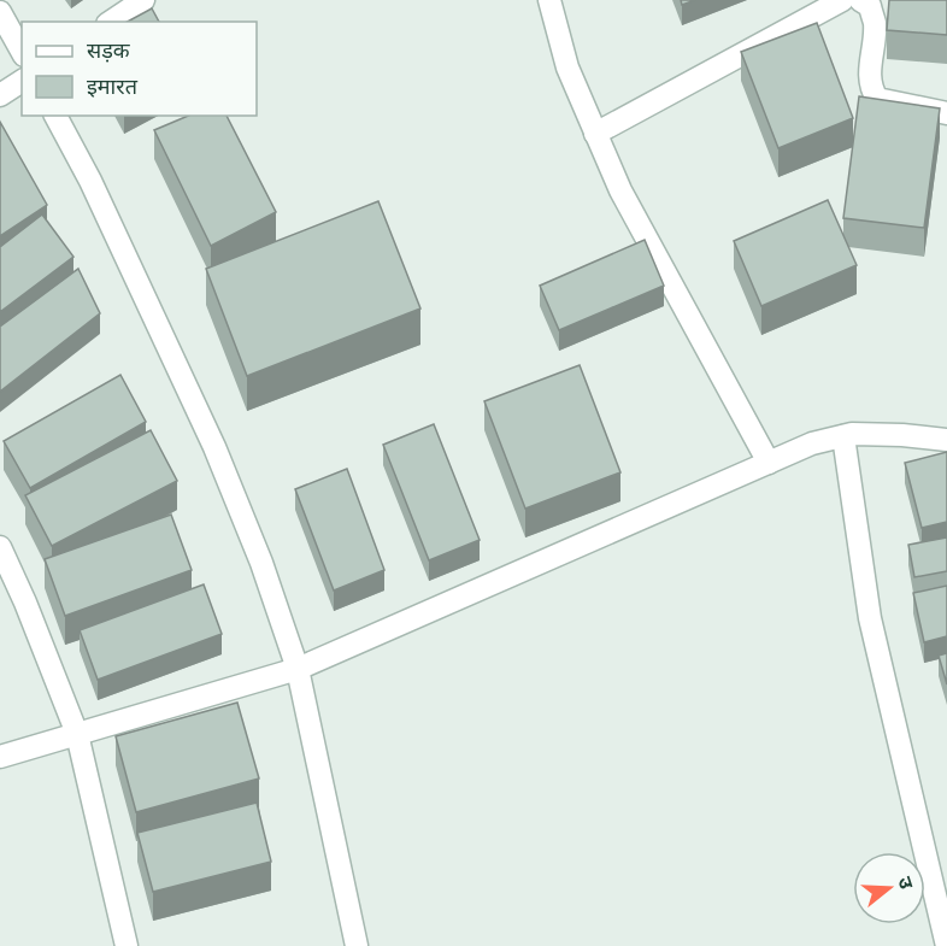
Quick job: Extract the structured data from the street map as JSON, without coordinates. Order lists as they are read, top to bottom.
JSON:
{
  "legend": ["सड़क", "इमारत"],
  "north": "right"
}
